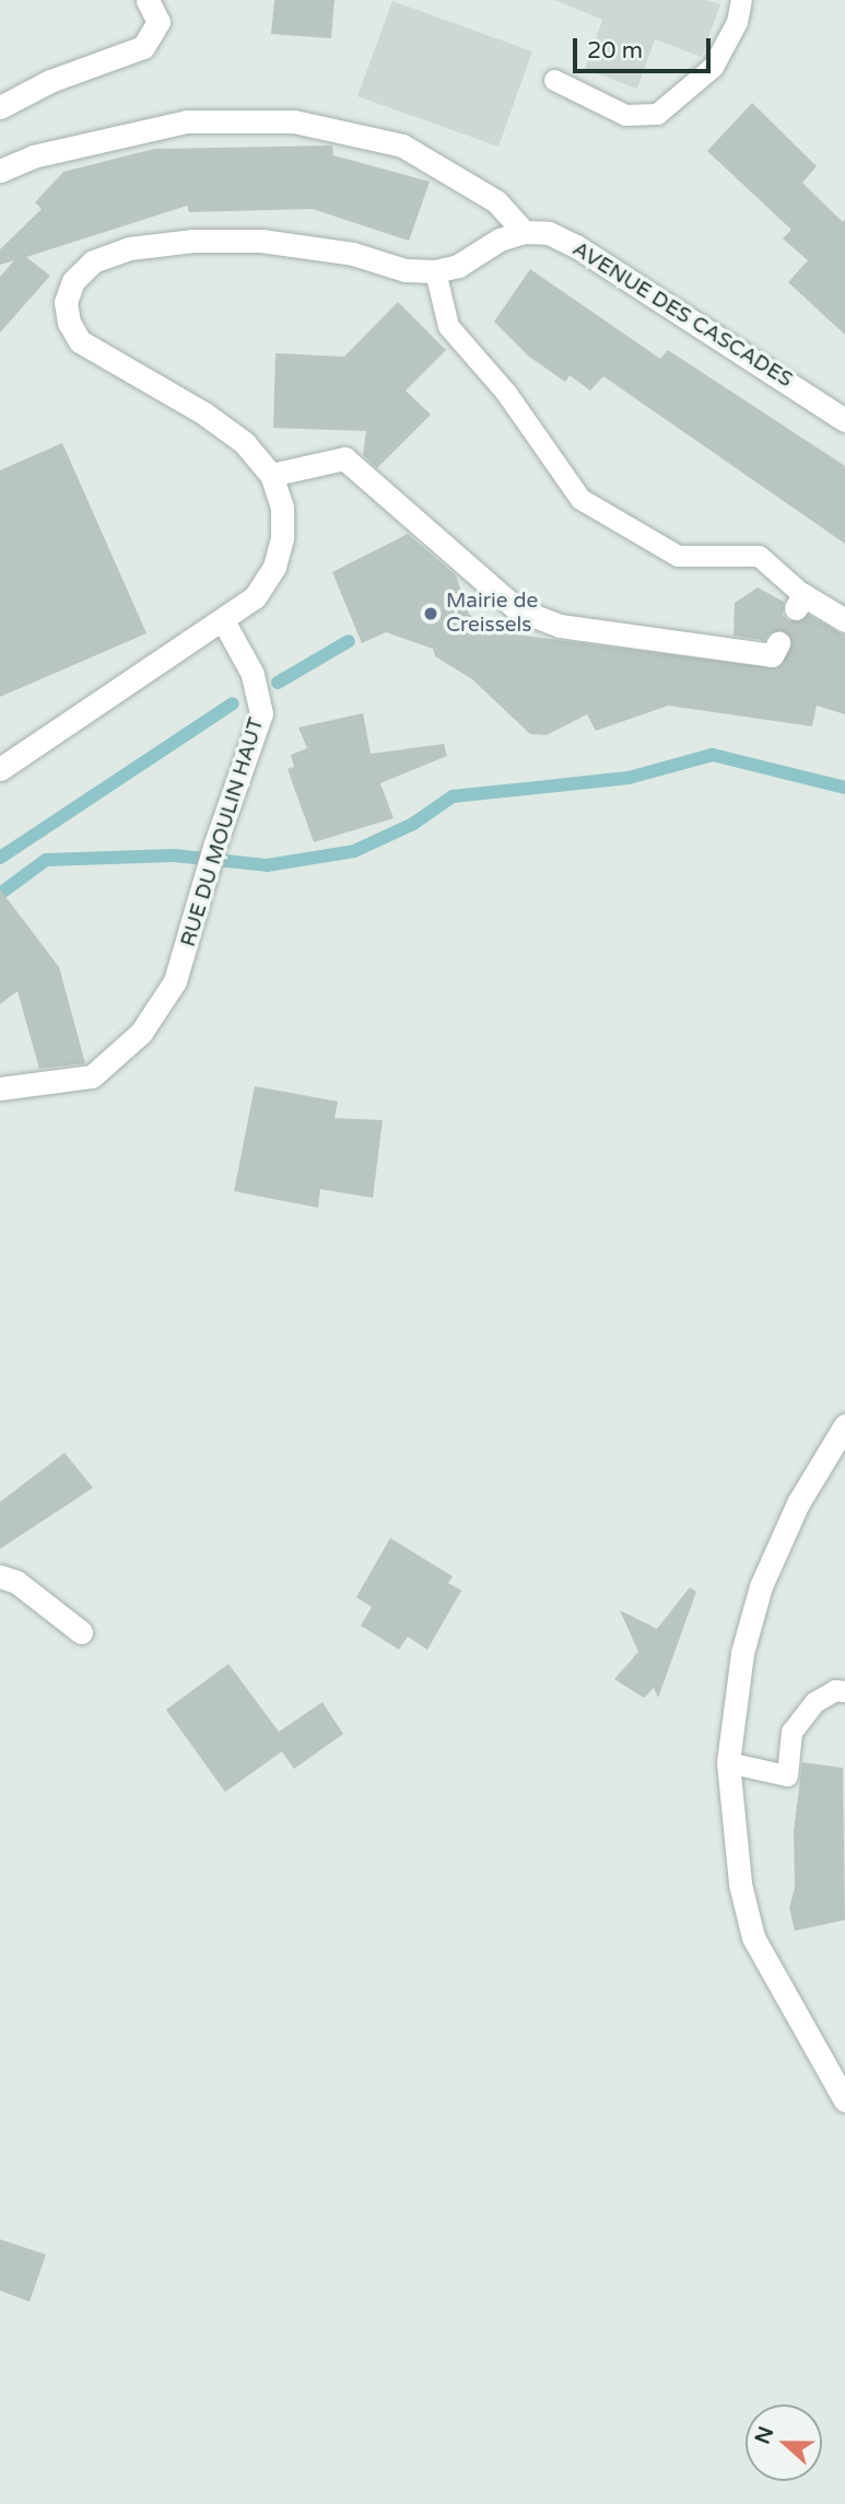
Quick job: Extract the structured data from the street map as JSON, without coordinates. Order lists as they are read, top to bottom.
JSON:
{
  "streets": {
    "street": ["AVENUE DES CASCADES", "RUE DU MOULIN HAUT"]
  },
  "places": ["Mairie de Creissels"],
  "scale_bar": "20 m",
  "north": "left"
}
